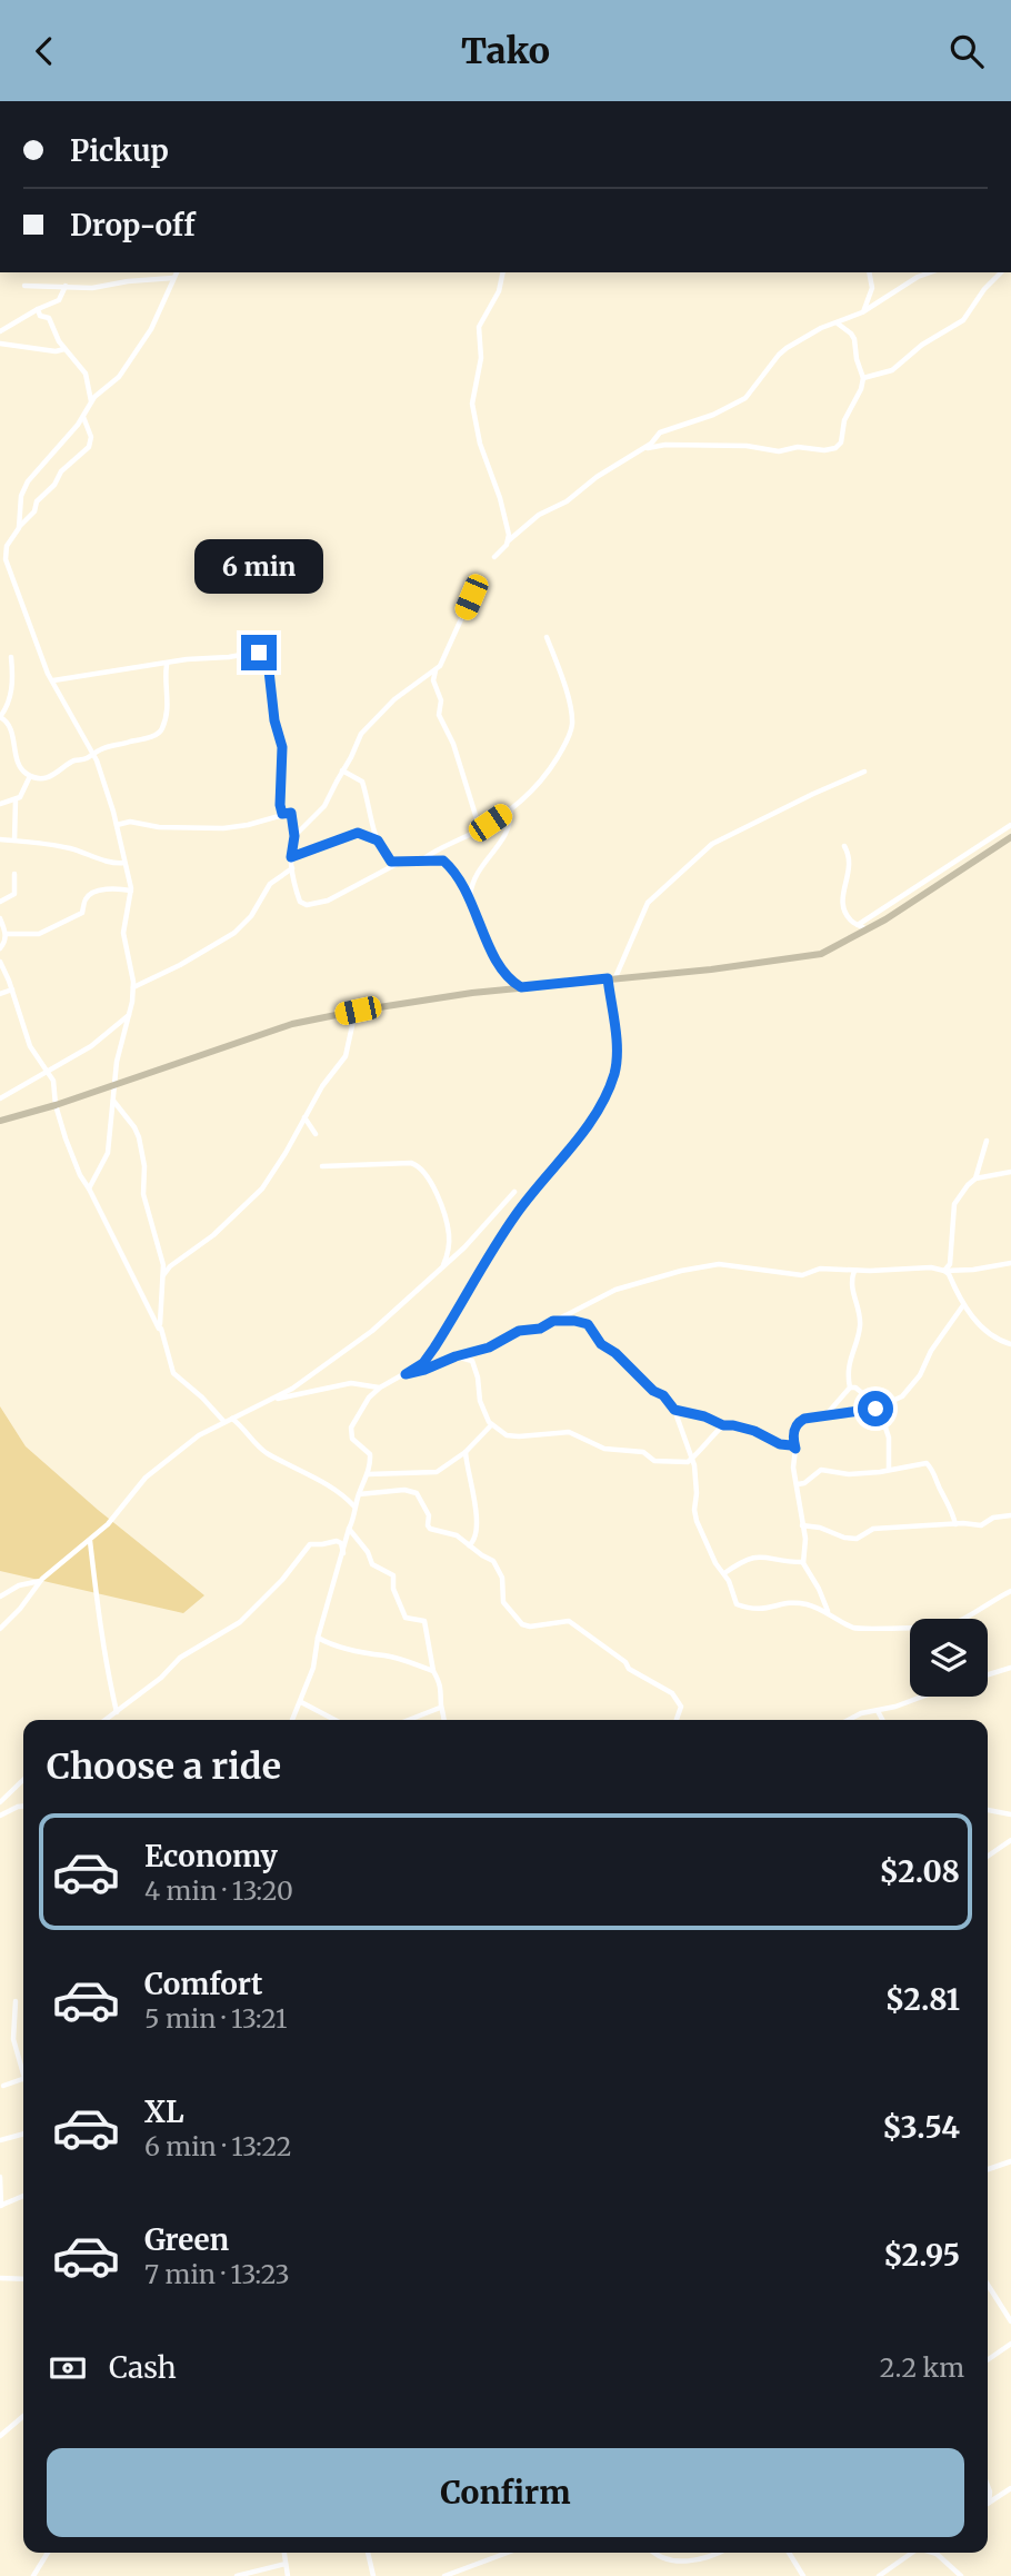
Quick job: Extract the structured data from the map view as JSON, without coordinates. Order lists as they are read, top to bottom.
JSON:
{
  "page": {
    "header": "Tako",
    "banner": ["Pickup", "Drop-off"],
    "bubble": "6 min",
    "heading": "Choose a ride",
    "list": [
      {
        "name": "Economy",
        "note": "4 min · 13:20",
        "value": "$2.08"
      },
      {
        "name": "Comfort",
        "note": "5 min · 13:21",
        "value": "$2.81"
      },
      {
        "name": "XL",
        "note": "6 min · 13:22",
        "value": "$3.54"
      },
      {
        "name": "Green",
        "note": "7 min · 13:23",
        "value": "$2.95"
      }
    ],
    "pay": ["Cash", "2.2 km"],
    "buttons": "Confirm"
  }
}
